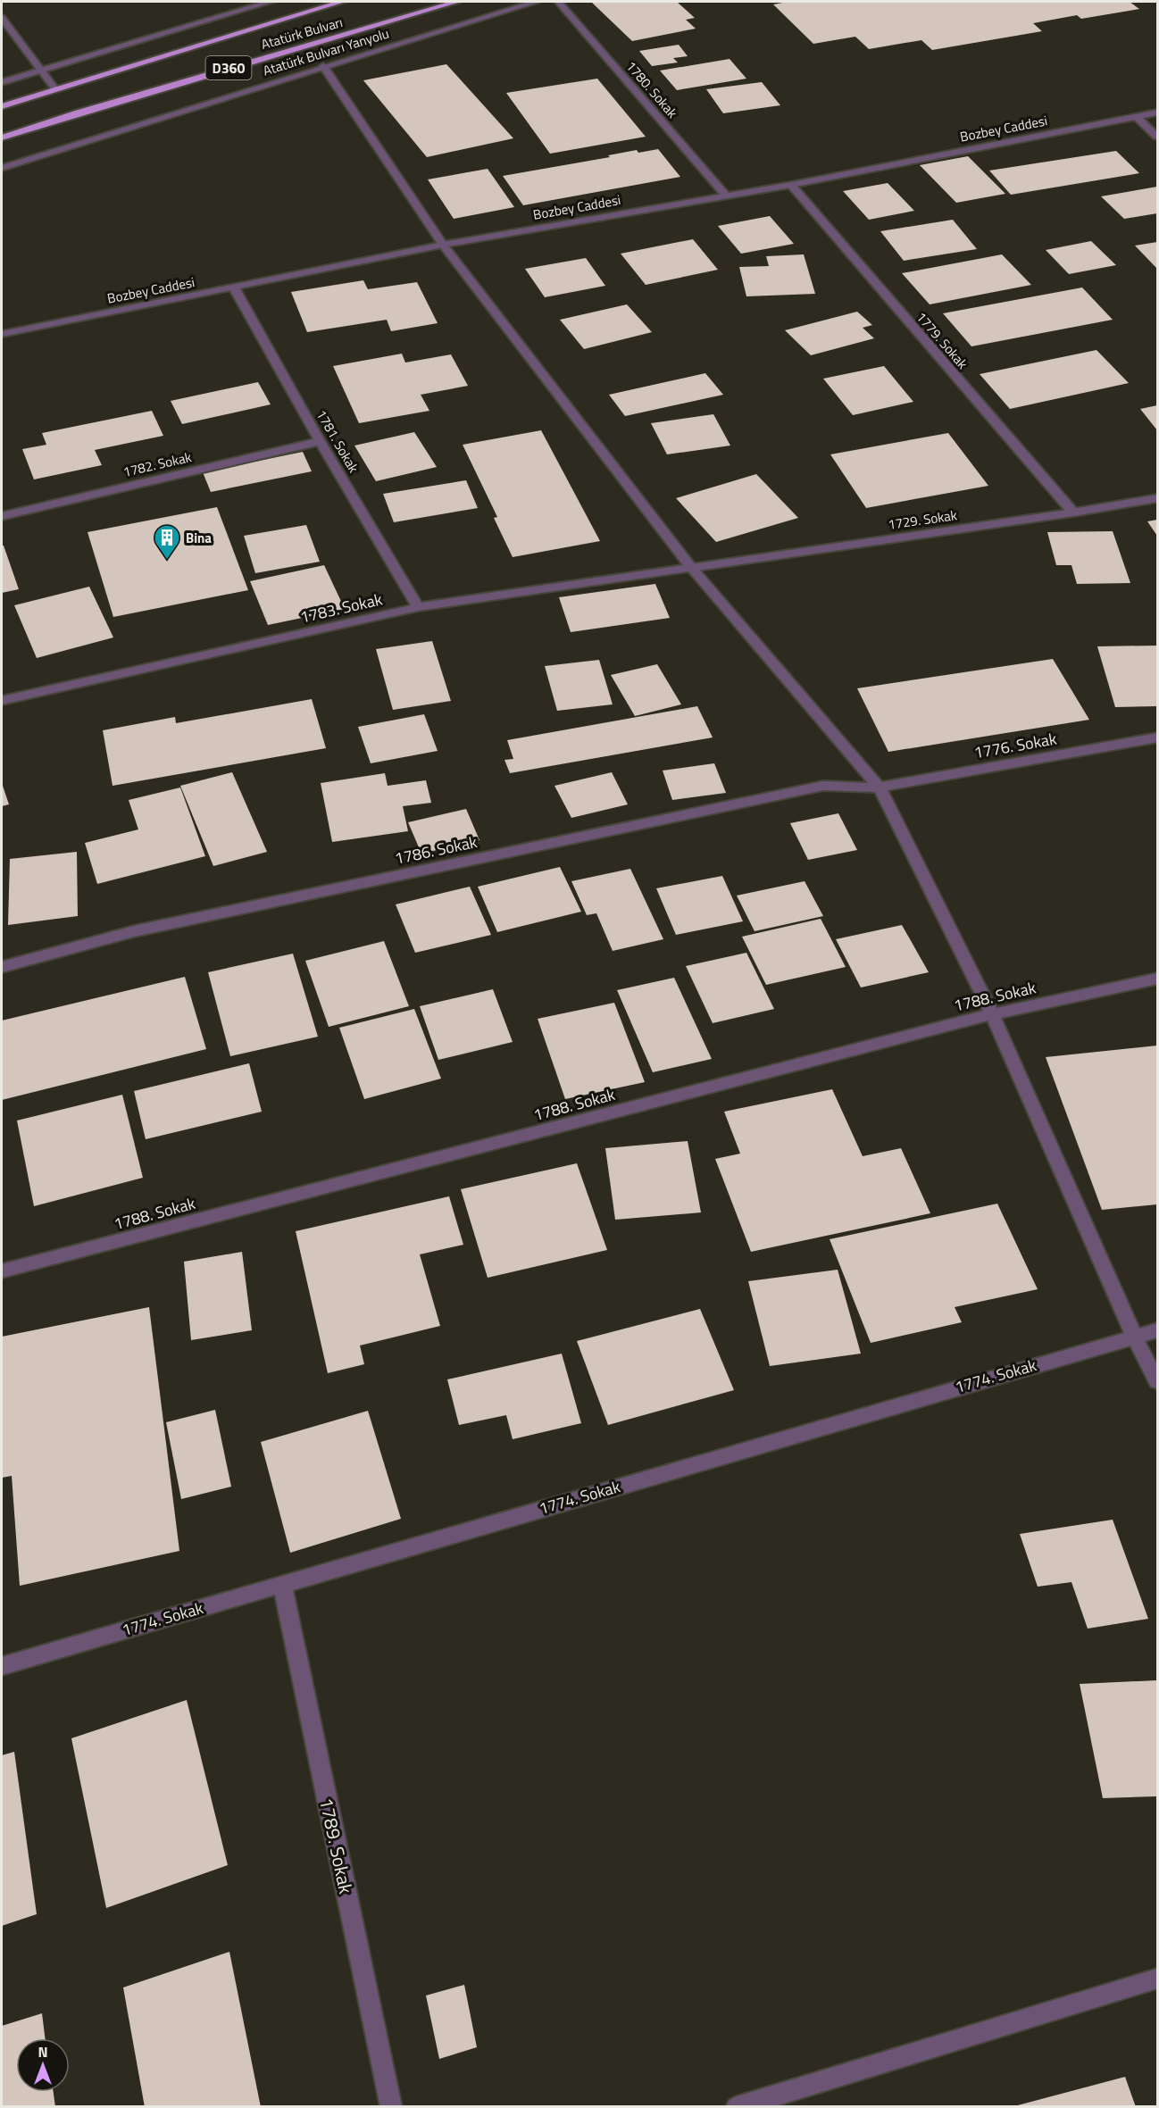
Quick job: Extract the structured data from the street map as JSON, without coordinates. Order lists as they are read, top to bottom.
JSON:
{
  "streets": {
    "highway": ["Atatürk Bulvarı", "D360"],
    "street": [
      "Atatürk Bulvarı Yanyolu",
      "1780. Sokak",
      "Bozbey Caddesi",
      "1779. Sokak",
      "1781. Sokak",
      "1782. Sokak",
      "1729. Sokak",
      "1783. Sokak",
      "1776. Sokak",
      "1786. Sokak",
      "1788. Sokak",
      "1774. Sokak",
      "1789. Sokak"
    ]
  },
  "crossings": [
    ["1780. Sokak", "Bozbey Caddesi"],
    ["Bozbey Caddesi", "1779. Sokak"],
    ["Bozbey Caddesi", "1781. Sokak"],
    ["1779. Sokak", "1729. Sokak"],
    ["1781. Sokak", "1782. Sokak"],
    ["1781. Sokak", "1783. Sokak"],
    ["1729. Sokak", "1783. Sokak"],
    ["1776. Sokak", "1786. Sokak"],
    ["1774. Sokak", "1789. Sokak"]
  ],
  "places": {
    "building": ["Bina"]
  },
  "north": "top"
}
